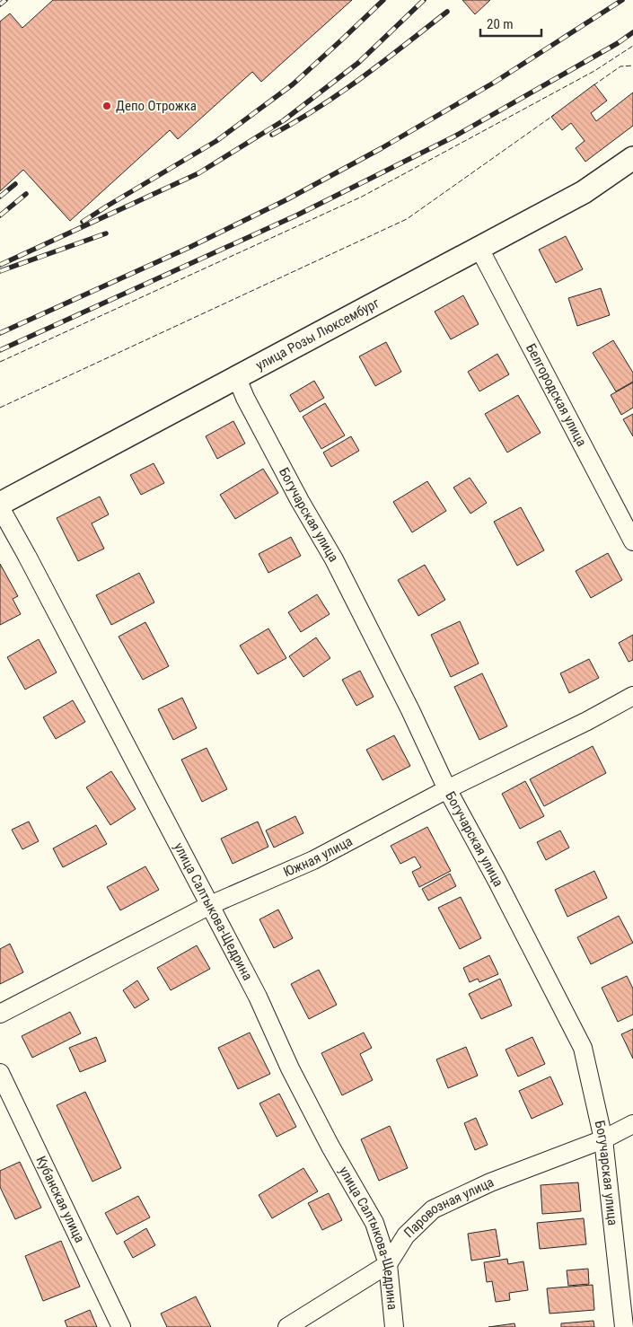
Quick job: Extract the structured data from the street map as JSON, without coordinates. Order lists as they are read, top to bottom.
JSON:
{
  "streets": {
    "street": [
      "улица Розы Люксембург",
      "Белгородская улица",
      "Богучарская улица",
      "Южная улица",
      "улица Салтыкова-Щедрина",
      "Кубанская улица",
      "Паровозная улица"
    ]
  },
  "crossings": [
    ["улица Розы Люксембург", "Белгородская улица"],
    ["улица Розы Люксембург", "Богучарская улица"],
    ["улица Розы Люксембург", "улица Салтыкова-Щедрина"],
    ["Богучарская улица", "Южная улица"],
    ["Богучарская улица", "Паровозная улица"],
    ["Южная улица", "улица Салтыкова-Щедрина"],
    ["улица Салтыкова-Щедрина", "Паровозная улица"]
  ],
  "places": ["Депо Отрожка"],
  "scale_bar": "20 m"
}
